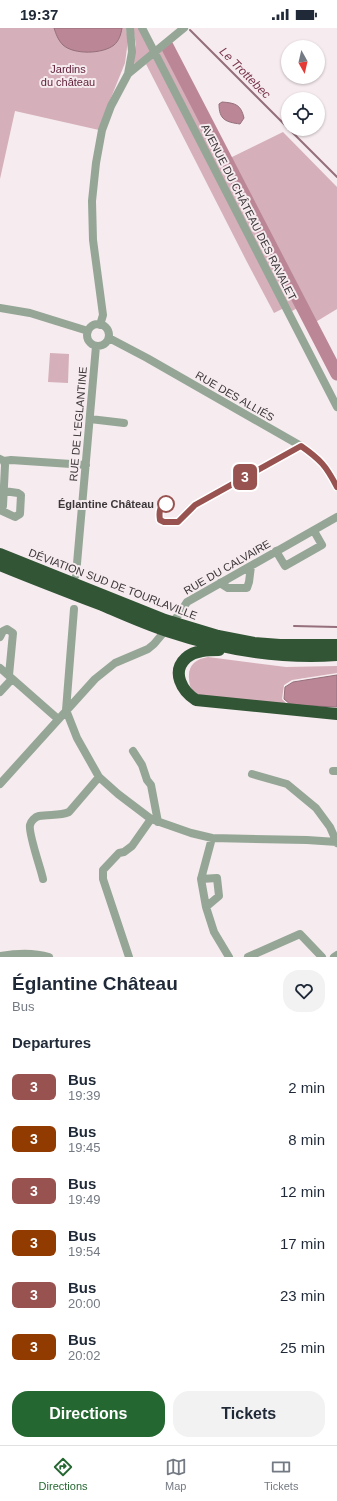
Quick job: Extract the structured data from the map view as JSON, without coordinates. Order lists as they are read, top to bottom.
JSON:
{
  "streets": {
    "highway": ["DÉVIATION SUD DE TOURLAVILLE"],
    "street": [
      "AVENUE DU CHÂTEAU DES RAVALET",
      "RUE DES ALLIÉS",
      "RUE DE L'EGLANTINE",
      "RUE DU CALVAIRE"
    ]
  },
  "crossings": [
    ["RUE DES ALLIÉS", "RUE DE L'EGLANTINE"]
  ],
  "water": ["Le Trottebec"],
  "parks": ["Jardins du château"],
  "places": ["Églantine Château"],
  "lines": ["bus line 3"],
  "north": "bottom",
  "page": {
    "status": "19:37",
    "on_map": "3",
    "heading": [
      ["Églantine Château", "Bus"],
      "Departures"
    ],
    "list": [
      {
        "mark": "3",
        "name": "Bus",
        "note": "19:39",
        "value": "2 min"
      },
      {
        "mark": "3",
        "name": "Bus",
        "note": "19:45",
        "value": "8 min"
      },
      {
        "mark": "3",
        "name": "Bus",
        "note": "19:49",
        "value": "12 min"
      },
      {
        "mark": "3",
        "name": "Bus",
        "note": "19:54",
        "value": "17 min"
      },
      {
        "mark": "3",
        "name": "Bus",
        "note": "20:00",
        "value": "23 min"
      },
      {
        "mark": "3",
        "name": "Bus",
        "note": "20:02",
        "value": "25 min"
      }
    ],
    "buttons": ["Directions", "Tickets"],
    "tabs": ["Directions", "Map", "Tickets"]
  }
}
